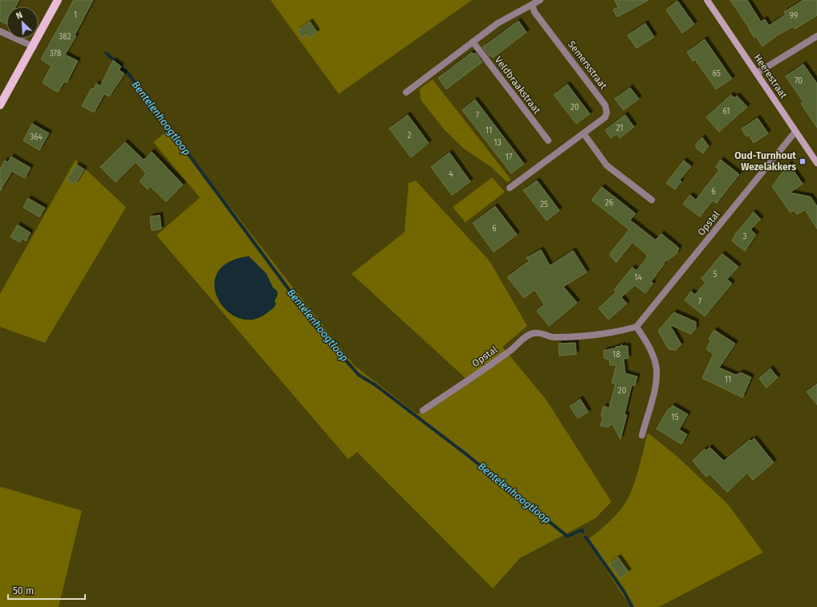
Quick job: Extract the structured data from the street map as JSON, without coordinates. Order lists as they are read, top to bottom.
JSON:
{
  "streets": {
    "street": [
      "Semersstraat",
      "Heerestraat",
      "Veldbraakstraat",
      "Opstal"
    ]
  },
  "crossings": [
    ["Heerestraat", "Opstal"]
  ],
  "water": ["Bentelenhoogtloop"],
  "places": {
    "transit": ["Oud-Turnhout Wezelakkers"]
  },
  "house_numbers": [
    "1",
    "99",
    "382",
    "378",
    "65",
    "70",
    "20",
    "61",
    "7",
    "21",
    "11",
    "2",
    "364",
    "13",
    "17",
    "4",
    "6",
    "26",
    "25",
    "6",
    "3",
    "5",
    "14",
    "7",
    "18",
    "11",
    "20",
    "15"
  ],
  "scale_bar": "50 m",
  "north": "top left"
}
